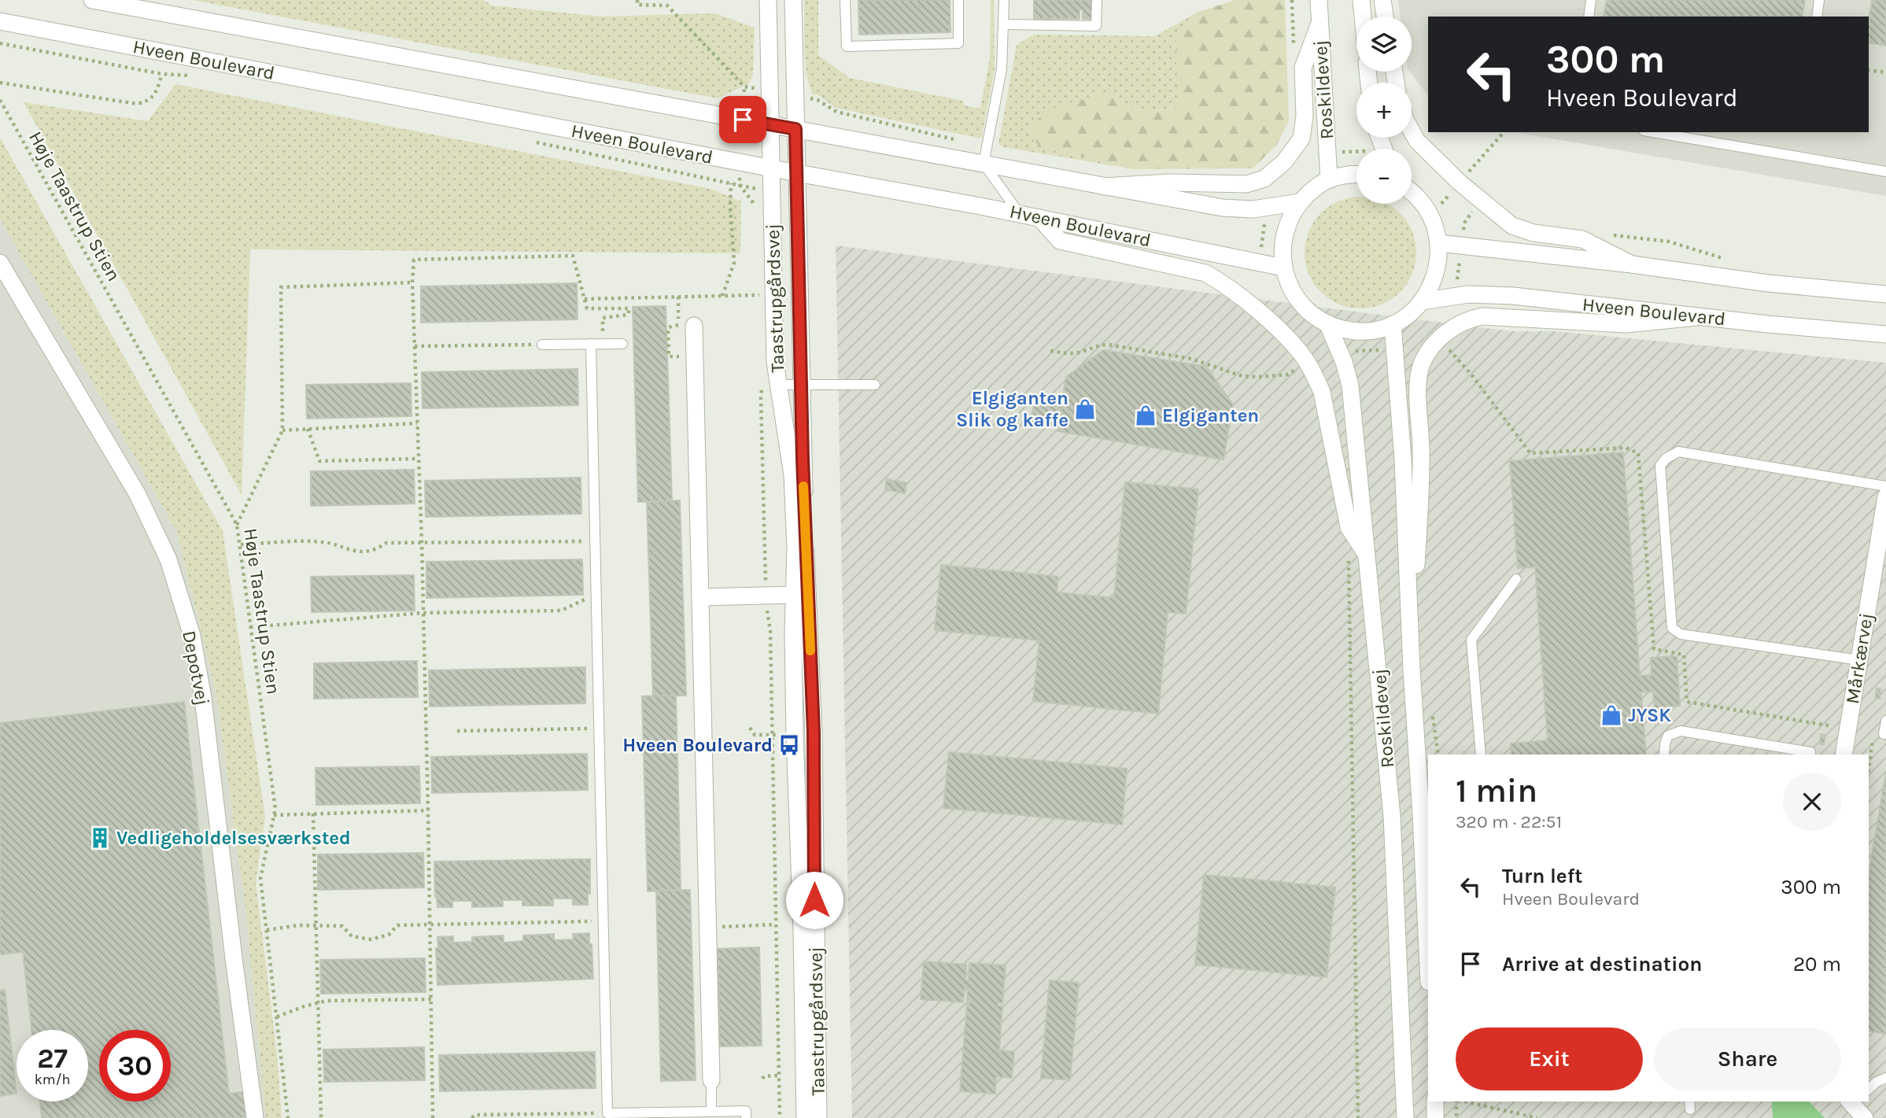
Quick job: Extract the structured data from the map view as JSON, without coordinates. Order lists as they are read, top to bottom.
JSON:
{
  "streets": {
    "street": [
      "Hveen Boulevard",
      "Roskildevej",
      "Taastrupgårdsvej",
      "Mårkærvej",
      "Depotvej"
    ],
    "path": ["Høje Taastrup Stien"]
  },
  "crossings": [
    ["Hveen Boulevard", "Taastrupgårdsvej"]
  ],
  "places": {
    "shop": ["Elgiganten Slik og kaffe", "Elgiganten", "JYSK"],
    "bus stop": ["Hveen Boulevard"],
    "building": ["Vedligeholdelsesværksted"]
  },
  "page": {
    "map_buttons": ["+", "−"],
    "turn": ["300 m", "Hveen Boulevard"],
    "heading": ["1 min", "320 m · 22:51"],
    "list": [
      {
        "name": "Turn left",
        "note": "Hveen Boulevard",
        "value": "300 m"
      },
      {
        "name": "Arrive at destination",
        "value": "20 m"
      }
    ],
    "buttons": ["Exit", "Share"],
    "speed": "27 km/h",
    "limit": "30"
  }
}
